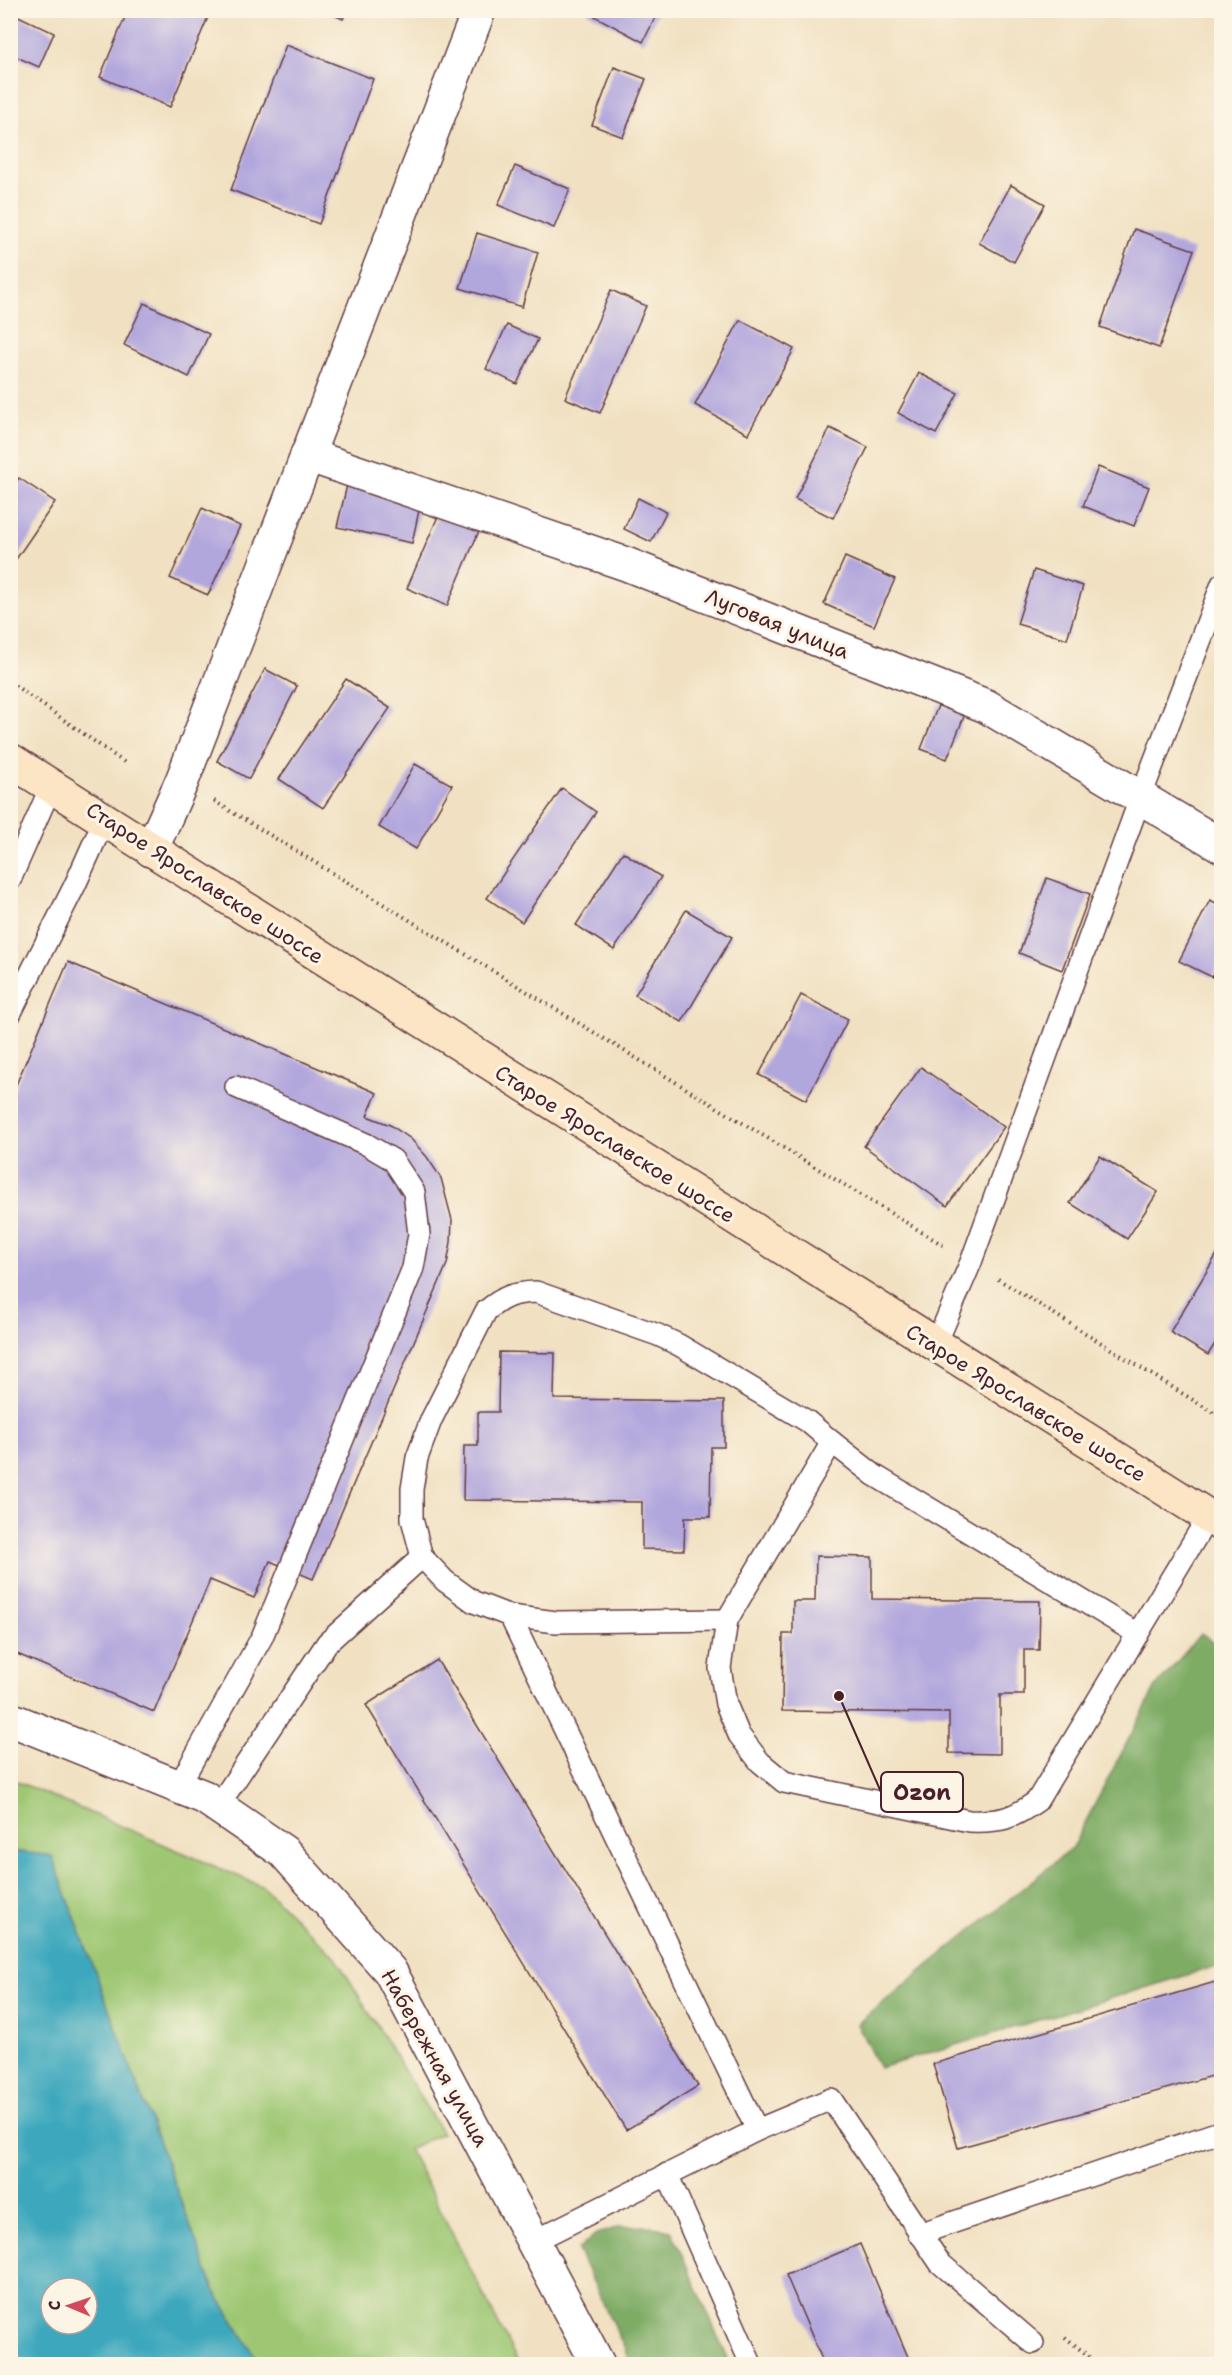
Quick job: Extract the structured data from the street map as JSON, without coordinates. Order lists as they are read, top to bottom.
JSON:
{
  "streets": {
    "main road": ["Старое Ярославское шоссе"],
    "street": ["Луговая улица", "Набережная улица"]
  },
  "places": ["Ozon"],
  "north": "left"
}
